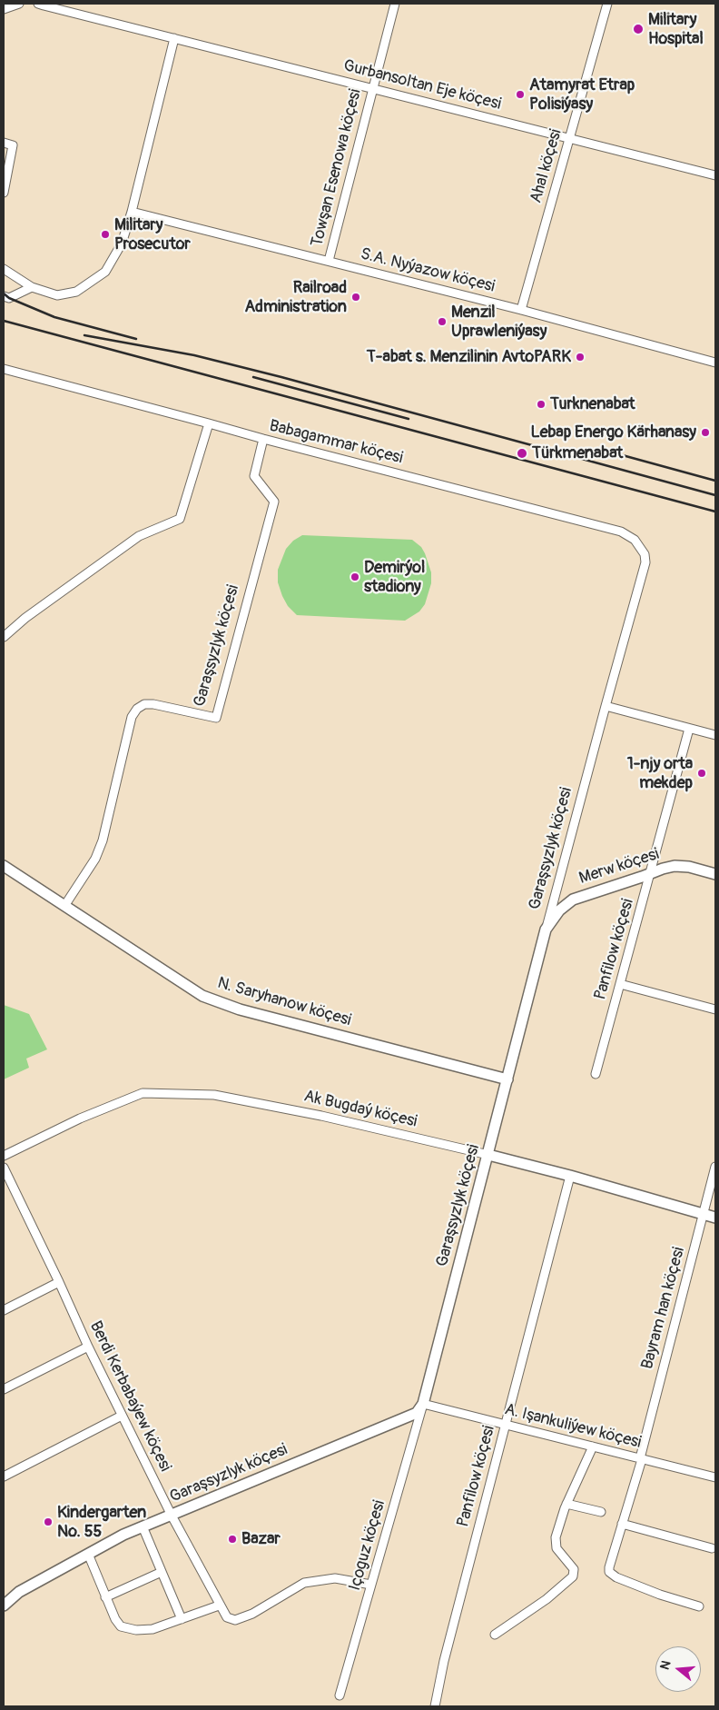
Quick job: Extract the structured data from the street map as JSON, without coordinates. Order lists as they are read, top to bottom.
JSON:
{
  "streets": {
    "main road": [
      "Garaşsyzlyk köçesi",
      "Merw köçesi",
      "N. Saryhanow köçesi",
      "Ak Bugdaý köçesi"
    ],
    "street": [
      "Gurbansoltan Eje köçesi",
      "Ahal köçesi",
      "Towşan Esenowa köçesi",
      "S.A. Nyýazow köçesi",
      "Babagammar köçesi",
      "Panfilow köçesi",
      "Bayram han köçesi",
      "Berdi Kerbabaýew köçesi",
      "A. Işankuliýew köçesi",
      "Içoguz köçesi"
    ]
  },
  "crossings": [
    ["Gurbansoltan Eje köçesi", "Ahal köçesi"],
    ["Gurbansoltan Eje köçesi", "Towşan Esenowa köçesi"],
    ["Ahal köçesi", "S.A. Nyýazow köçesi"],
    ["Towşan Esenowa köçesi", "S.A. Nyýazow köçesi"],
    ["Babagammar köçesi", "Garaşsyzlyk köçesi"],
    ["Garaşsyzlyk köçesi", "Merw köçesi"],
    ["Garaşsyzlyk köçesi", "N. Saryhanow köçesi"],
    ["Garaşsyzlyk köçesi", "Ak Bugdaý köçesi"],
    ["Garaşsyzlyk köçesi", "Berdi Kerbabaýew köçesi"],
    ["Garaşsyzlyk köçesi", "A. Işankuliýew köçesi"],
    ["Garaşsyzlyk köçesi", "Içoguz köçesi"],
    ["Merw köçesi", "Panfilow köçesi"],
    ["Panfilow köçesi", "Ak Bugdaý köçesi"],
    ["Panfilow köçesi", "A. Işankuliýew köçesi"],
    ["Ak Bugdaý köçesi", "Bayram han köçesi"],
    ["Bayram han köçesi", "A. Işankuliýew köçesi"],
    ["Berdi Kerbabaýew köçesi", "Içoguz köçesi"],
    ["A. Işankuliýew köçesi", "Içoguz köçesi"]
  ],
  "places": [
    "Military Hospital",
    "Atamyrat Etrap Polisiýasy",
    "Military Prosecutor",
    "Railroad Administration",
    "Menzil Uprawleniýasy",
    "T-abat s. Menzilinin AvtoPARK",
    "Turknenabat",
    "Lebap Energo Kärhanasy",
    "Türkmenabat",
    "Demirýol stadiony",
    "1-njy orta mekdep",
    "Kindergarten No. 55",
    "Bazar"
  ],
  "north": "left"
}
